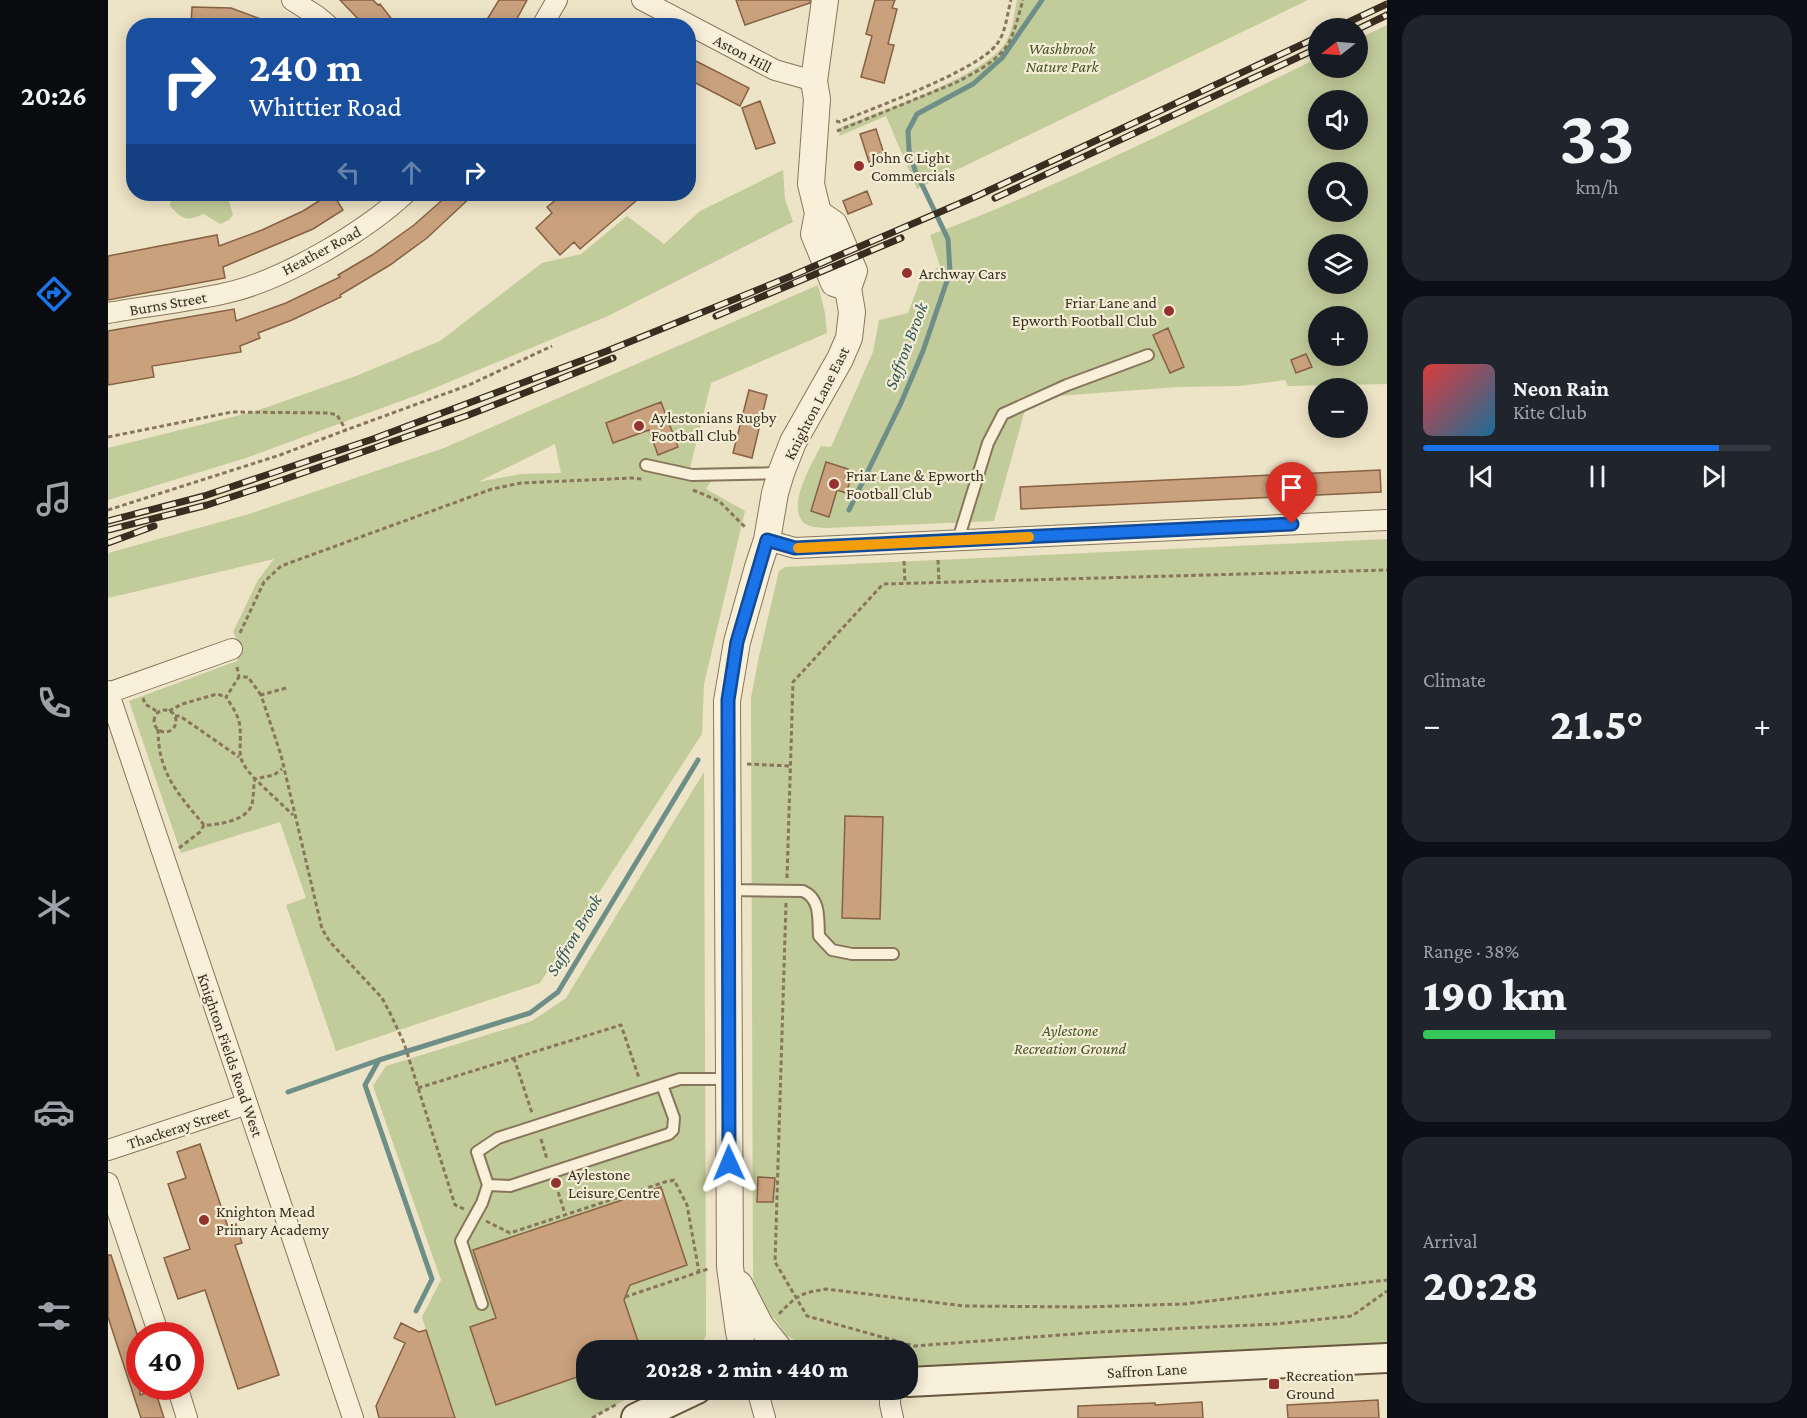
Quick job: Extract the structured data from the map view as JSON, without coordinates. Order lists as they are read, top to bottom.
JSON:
{
  "streets": {
    "main road": ["Saffron Lane"],
    "street": [
      "Aston Hill",
      "Heather Road",
      "Burns Street",
      "Knighton Lane East",
      "Knighton Fields Road West",
      "Thackeray Street"
    ]
  },
  "crossings": [
    ["Aston Hill", "Knighton Lane East"],
    ["Heather Road", "Burns Street"],
    ["Knighton Fields Road West", "Thackeray Street"]
  ],
  "water": ["Saffron Brook"],
  "parks": ["Washbrook Nature Park", "Aylestone Recreation Ground"],
  "places": {
    "other": [
      "John C Light Commercials",
      "Archway Cars",
      "Friar Lane and Epworth Football Club",
      "Aylestonians Rugby Football Club",
      "Friar Lane & Epworth Football Club",
      "Aylestone Leisure Centre",
      "Knighton Mead Primary Academy"
    ],
    "transit": ["Recreation Ground"]
  },
  "north": "left",
  "page": {
    "tabs": "20:26",
    "tile": [
      ["33", "km/h"],
      "Climate",
      ["Range · 38%", "190 km"],
      ["Arrival", "20:28"]
    ],
    "map_buttons": ["+", "−"],
    "turn": ["240 m", "Whittier Road"],
    "song": ["Neon Rain", "Kite Club"],
    "heat": ["−", "21.5°", "+"],
    "limit": "40",
    "trip": "20:28 · 2 min · 440 m"
  }
}
